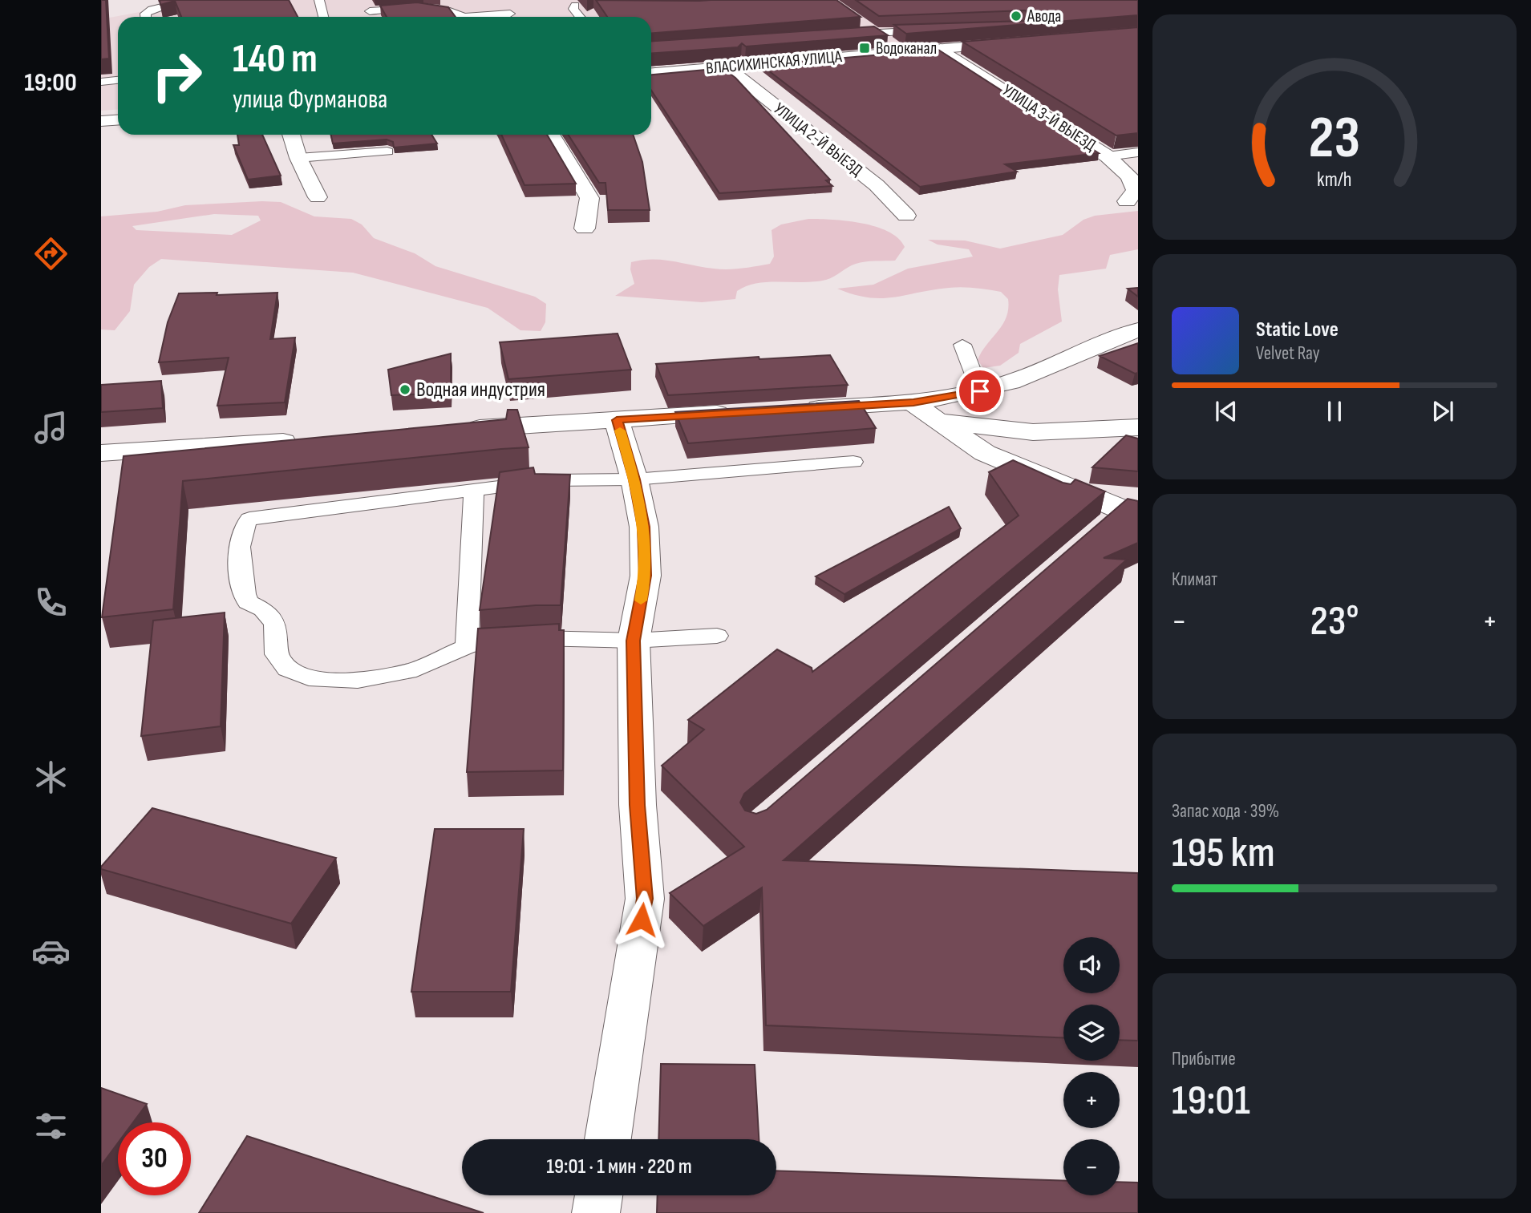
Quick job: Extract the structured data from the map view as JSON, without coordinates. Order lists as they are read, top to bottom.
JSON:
{
  "streets": {
    "street": ["ВЛАСИХИНСКАЯ УЛИЦА", "УЛИЦА 3-Й ВЫЕЗД", "УЛИЦА 2-Й ВЫЕЗД"]
  },
  "crossings": [
    ["ВЛАСИХИНСКАЯ УЛИЦА", "УЛИЦА 3-Й ВЫЕЗД"],
    ["ВЛАСИХИНСКАЯ УЛИЦА", "УЛИЦА 2-Й ВЫЕЗД"]
  ],
  "places": {
    "other": ["Авода", "Водная индустрия"],
    "transit": ["Водоканал"]
  },
  "page": {
    "tabs": "19:00",
    "turn": ["140 m", "улица Фурманова"],
    "song": ["Static Love", "Velvet Ray"],
    "tile": [
      "Климат",
      ["Запас хода · 39%", "195 km"],
      ["Прибытие", "19:01"]
    ],
    "heat": ["−", "23°", "+"],
    "map_buttons": ["+", "−"],
    "limit": "30",
    "trip": "19:01 · 1 мин · 220 m",
    "gauge": ["23", "km/h"]
  }
}
